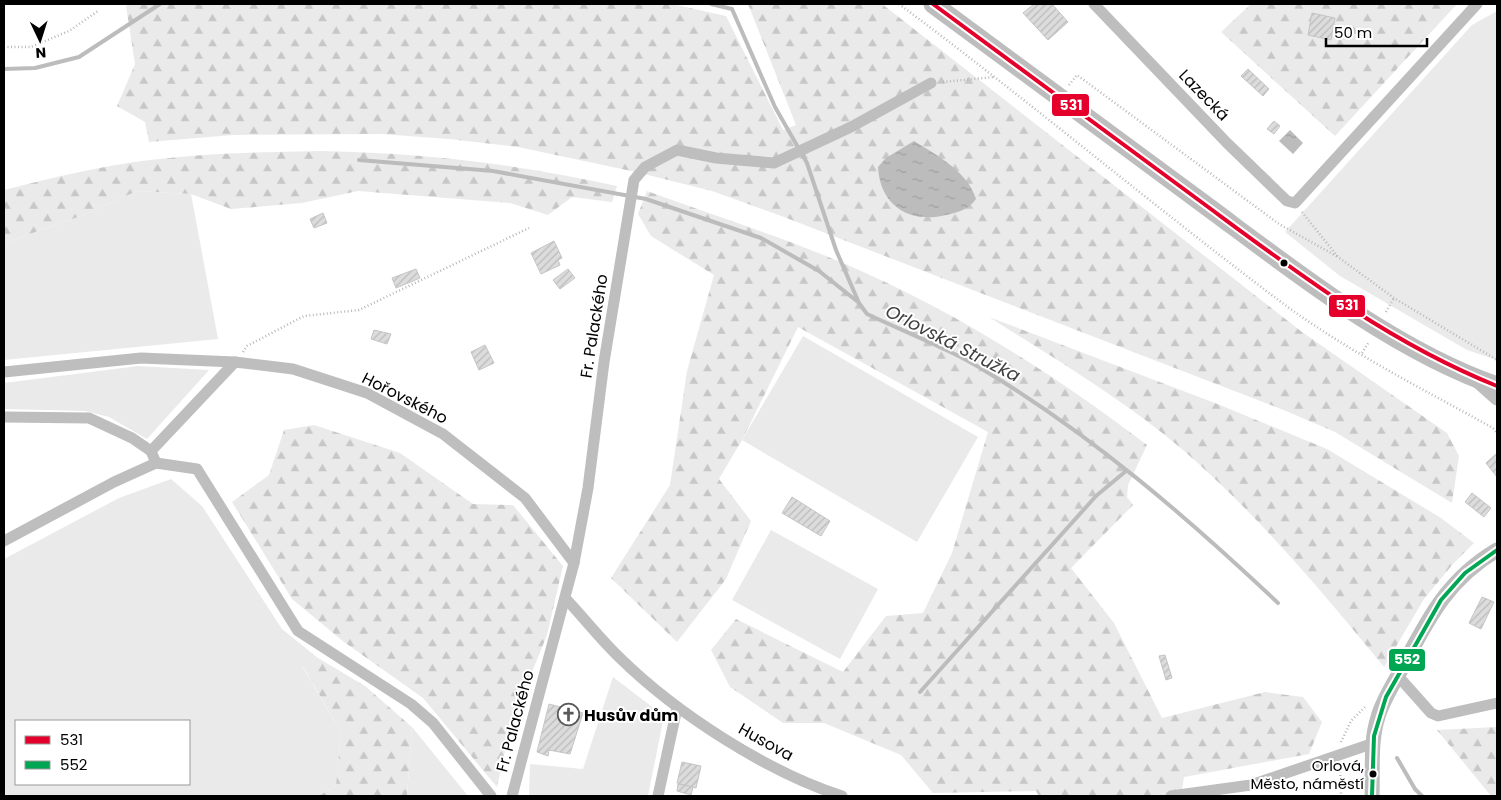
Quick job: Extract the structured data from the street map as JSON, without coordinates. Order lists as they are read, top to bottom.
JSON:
{
  "streets": {
    "street": [
      "Lazecká",
      "Fr. Palackého",
      "Hořovského",
      "Husova"
    ]
  },
  "crossings": [
    ["Fr. Palackého", "Hořovského"],
    ["Fr. Palackého", "Husova"]
  ],
  "water": ["Orlovská Stružka"],
  "places": {
    "church": ["Husův dům"],
    "other": ["Orlová, Město, náměstí"]
  },
  "lines": ["transit line 531", "transit line 552"],
  "legend": ["531", "552"],
  "scale_bar": "50 m",
  "north": "bottom"
}
